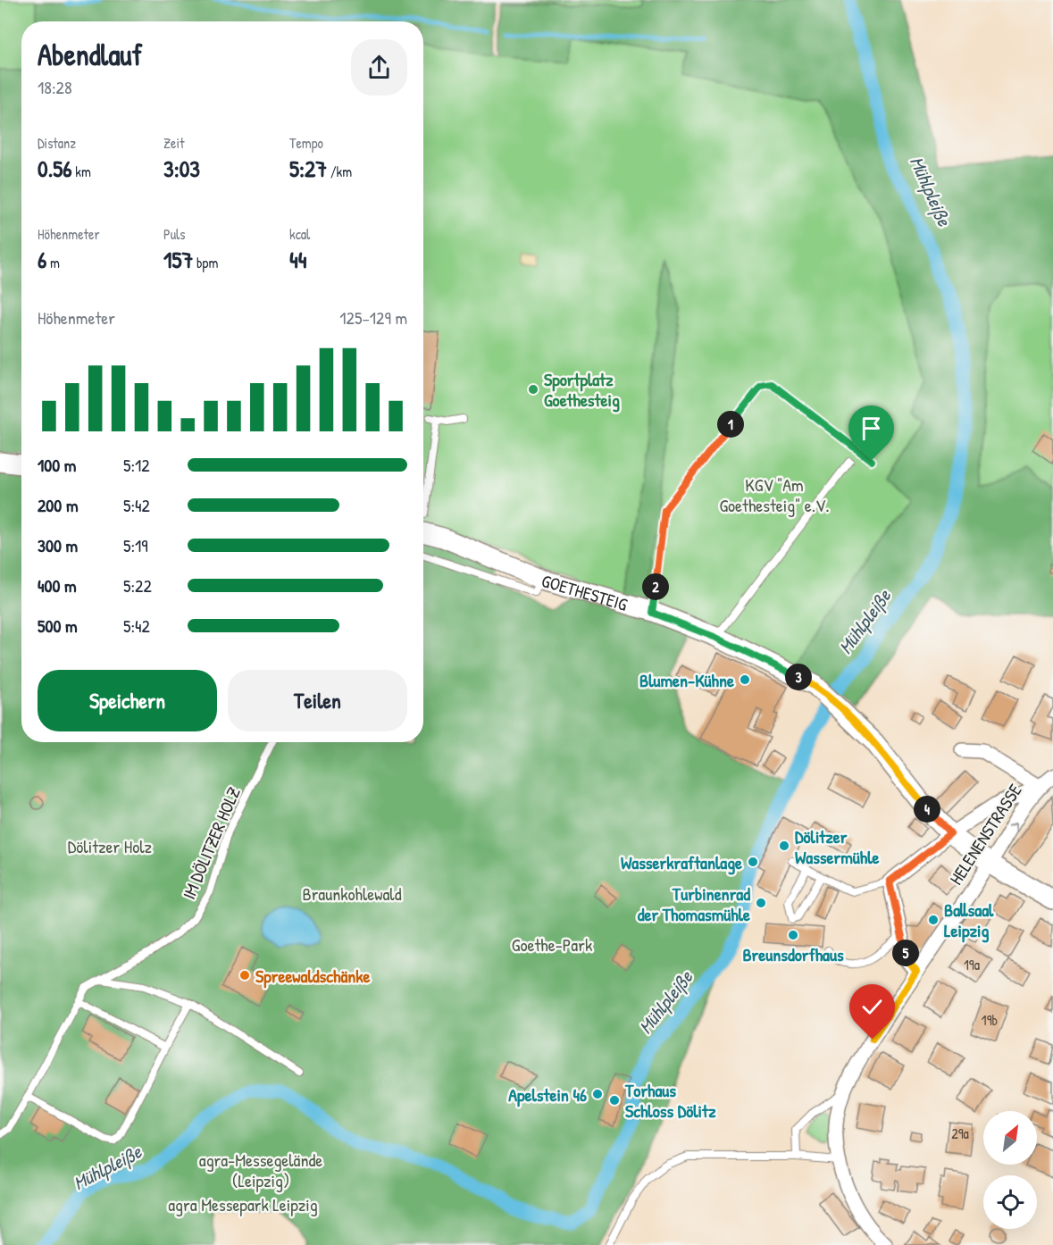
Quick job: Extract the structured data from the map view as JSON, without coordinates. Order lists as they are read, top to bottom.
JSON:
{
  "streets": {
    "main road": ["GOETHESTEIG"],
    "street": ["HELENENSTRASSE"],
    "lane": ["IM DÖLITZER HOLZ"]
  },
  "crossings": [
    ["GOETHESTEIG", "HELENENSTRASSE"]
  ],
  "water": ["Mühlpleiße"],
  "parks": [
    "KGV \"Am Goethesteig\" e.V.",
    "Dölitzer Holz",
    "Braunkohlewald",
    "Goethe-Park",
    "agra-Messegelände (Leipzig)",
    "agra Messepark Leipzig"
  ],
  "places": [
    "Sportplatz Goethesteig",
    "Blumen-Kühne",
    "Dölitzer Wassermühle",
    "Wasserkraftanlage",
    "Turbinenrad der Thomasmühle",
    "Ballsaal Leipzig",
    "Breunsdorfhaus",
    "Spreewaldschänke",
    "Apelstein 46",
    "Torhaus Schloss Dölitz"
  ],
  "house_numbers": ["19a", "19b", "29a"],
  "north": "top right",
  "page": {
    "heading": ["Abendlauf", "18:28"],
    "stats": [
      ["Distanz", "0.56 km"],
      ["Zeit", "3:03"],
      ["Tempo", "5:27 /km"],
      ["Höhenmeter", "6 m"],
      ["Puls", "157 bpm"],
      ["kcal", "44"]
    ],
    "chart": ["Höhenmeter", "125–129 m"],
    "pins": [
      "1",
      "2",
      "3",
      "4",
      "5"
    ],
    "list": [
      {
        "name": "100 m",
        "note": "5:12"
      },
      {
        "name": "200 m",
        "note": "5:42"
      },
      {
        "name": "300 m",
        "note": "5:19"
      },
      {
        "name": "400 m",
        "note": "5:22"
      },
      {
        "name": "500 m",
        "note": "5:42"
      }
    ],
    "buttons": ["Speichern", "Teilen"]
  }
}
